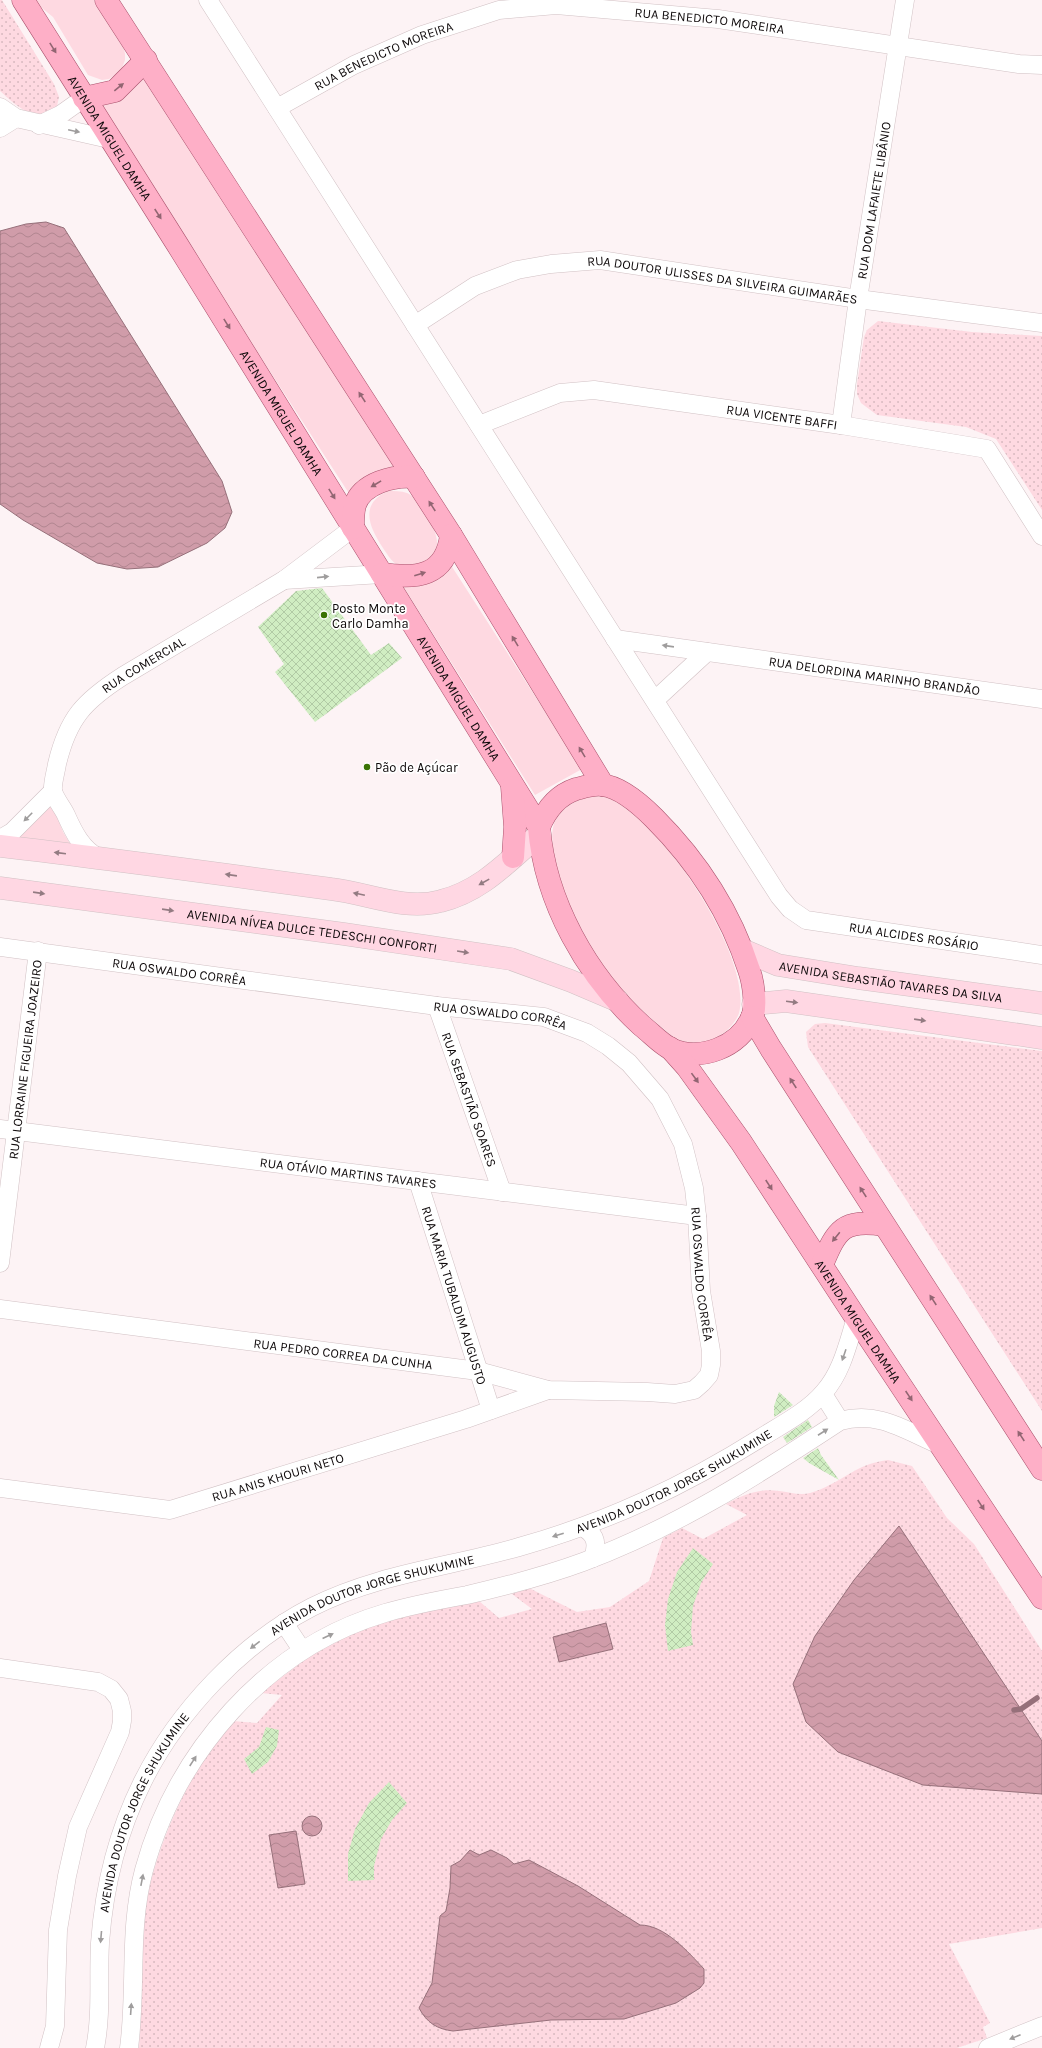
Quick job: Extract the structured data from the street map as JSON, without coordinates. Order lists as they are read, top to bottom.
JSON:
{
  "streets": {
    "main road": ["AVENIDA MIGUEL DAMHA", "AVENIDA NÍVEA DULCE TEDESCHI CONFORTI", "AVENIDA SEBASTIÃO TAVARES DA SILVA"],
    "street": [
      "RUA BENEDICTO MOREIRA",
      "RUA DOM LAFAIETE LIBÂNIO",
      "RUA DOUTOR ULISSES DA SILVEIRA GUIMARÃES",
      "RUA VICENTE BAFFI",
      "RUA COMERCIAL",
      "RUA DELORDINA MARINHO BRANDÃO",
      "RUA ALCIDES ROSÁRIO",
      "RUA OSWALDO CORRÊA",
      "RUA LORRAINE FIGUEIRA JOAZEIRO",
      "RUA SEBASTIÃO SOARES",
      "RUA OTÁVIO MARTINS TAVARES",
      "RUA MARIA TUBALDIM AUGUSTO",
      "RUA PEDRO CORREA DA CUNHA",
      "RUA ANIS KHOURI NETO",
      "AVENIDA DOUTOR JORGE SHUKUMINE"
    ]
  },
  "crossings": [
    ["RUA BENEDICTO MOREIRA", "RUA DOM LAFAIETE LIBÂNIO"],
    ["RUA BENEDICTO MOREIRA", "RUA ALCIDES ROSÁRIO"],
    ["AVENIDA MIGUEL DAMHA", "RUA COMERCIAL"],
    ["AVENIDA MIGUEL DAMHA", "AVENIDA DOUTOR JORGE SHUKUMINE"],
    ["RUA DOM LAFAIETE LIBÂNIO", "RUA DOUTOR ULISSES DA SILVEIRA GUIMARÃES"],
    ["RUA DOM LAFAIETE LIBÂNIO", "RUA VICENTE BAFFI"],
    ["RUA DOUTOR ULISSES DA SILVEIRA GUIMARÃES", "RUA ALCIDES ROSÁRIO"],
    ["RUA VICENTE BAFFI", "RUA ALCIDES ROSÁRIO"],
    ["RUA DELORDINA MARINHO BRANDÃO", "RUA ALCIDES ROSÁRIO"],
    ["RUA OSWALDO CORRÊA", "RUA LORRAINE FIGUEIRA JOAZEIRO"],
    ["RUA OSWALDO CORRÊA", "RUA SEBASTIÃO SOARES"],
    ["RUA OSWALDO CORRÊA", "RUA OTÁVIO MARTINS TAVARES"],
    ["RUA OSWALDO CORRÊA", "RUA PEDRO CORREA DA CUNHA"],
    ["RUA LORRAINE FIGUEIRA JOAZEIRO", "RUA OTÁVIO MARTINS TAVARES"],
    ["RUA SEBASTIÃO SOARES", "RUA OTÁVIO MARTINS TAVARES"],
    ["RUA OTÁVIO MARTINS TAVARES", "RUA MARIA TUBALDIM AUGUSTO"],
    ["RUA MARIA TUBALDIM AUGUSTO", "RUA PEDRO CORREA DA CUNHA"],
    ["RUA MARIA TUBALDIM AUGUSTO", "RUA ANIS KHOURI NETO"],
    ["RUA PEDRO CORREA DA CUNHA", "RUA ANIS KHOURI NETO"]
  ],
  "places": ["Posto Monte Carlo Damha", "Pão de Açúcar"]
}
